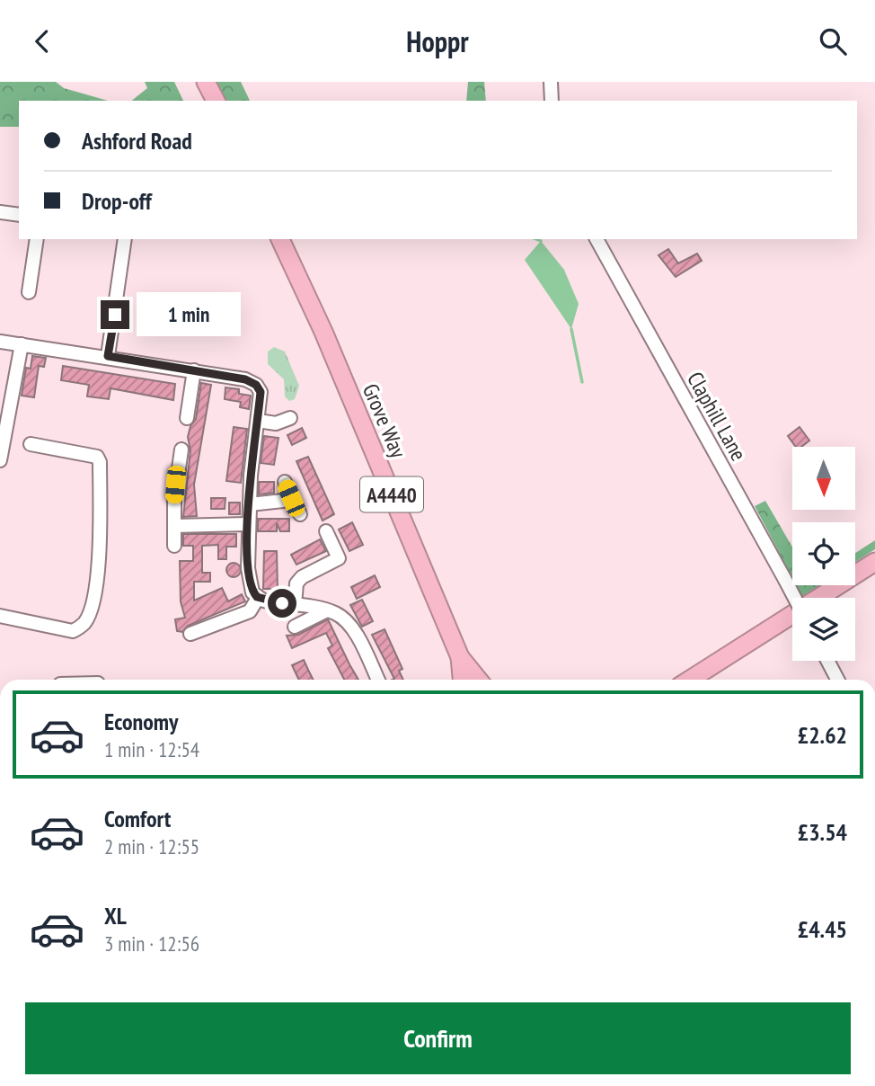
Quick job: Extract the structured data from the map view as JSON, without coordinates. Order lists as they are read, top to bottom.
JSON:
{
  "streets": {
    "highway": ["Grove Way", "A4440"],
    "street": ["Claphill Lane"]
  },
  "north": "bottom",
  "page": {
    "header": "Hoppr",
    "banner": ["Ashford Road", "Drop-off"],
    "bubble": "1 min",
    "list": [
      {
        "name": "Economy",
        "note": "1 min · 12:54",
        "value": "£2.62"
      },
      {
        "name": "Comfort",
        "note": "2 min · 12:55",
        "value": "£3.54"
      },
      {
        "name": "XL",
        "note": "3 min · 12:56",
        "value": "£4.45"
      }
    ],
    "buttons": "Confirm"
  }
}
